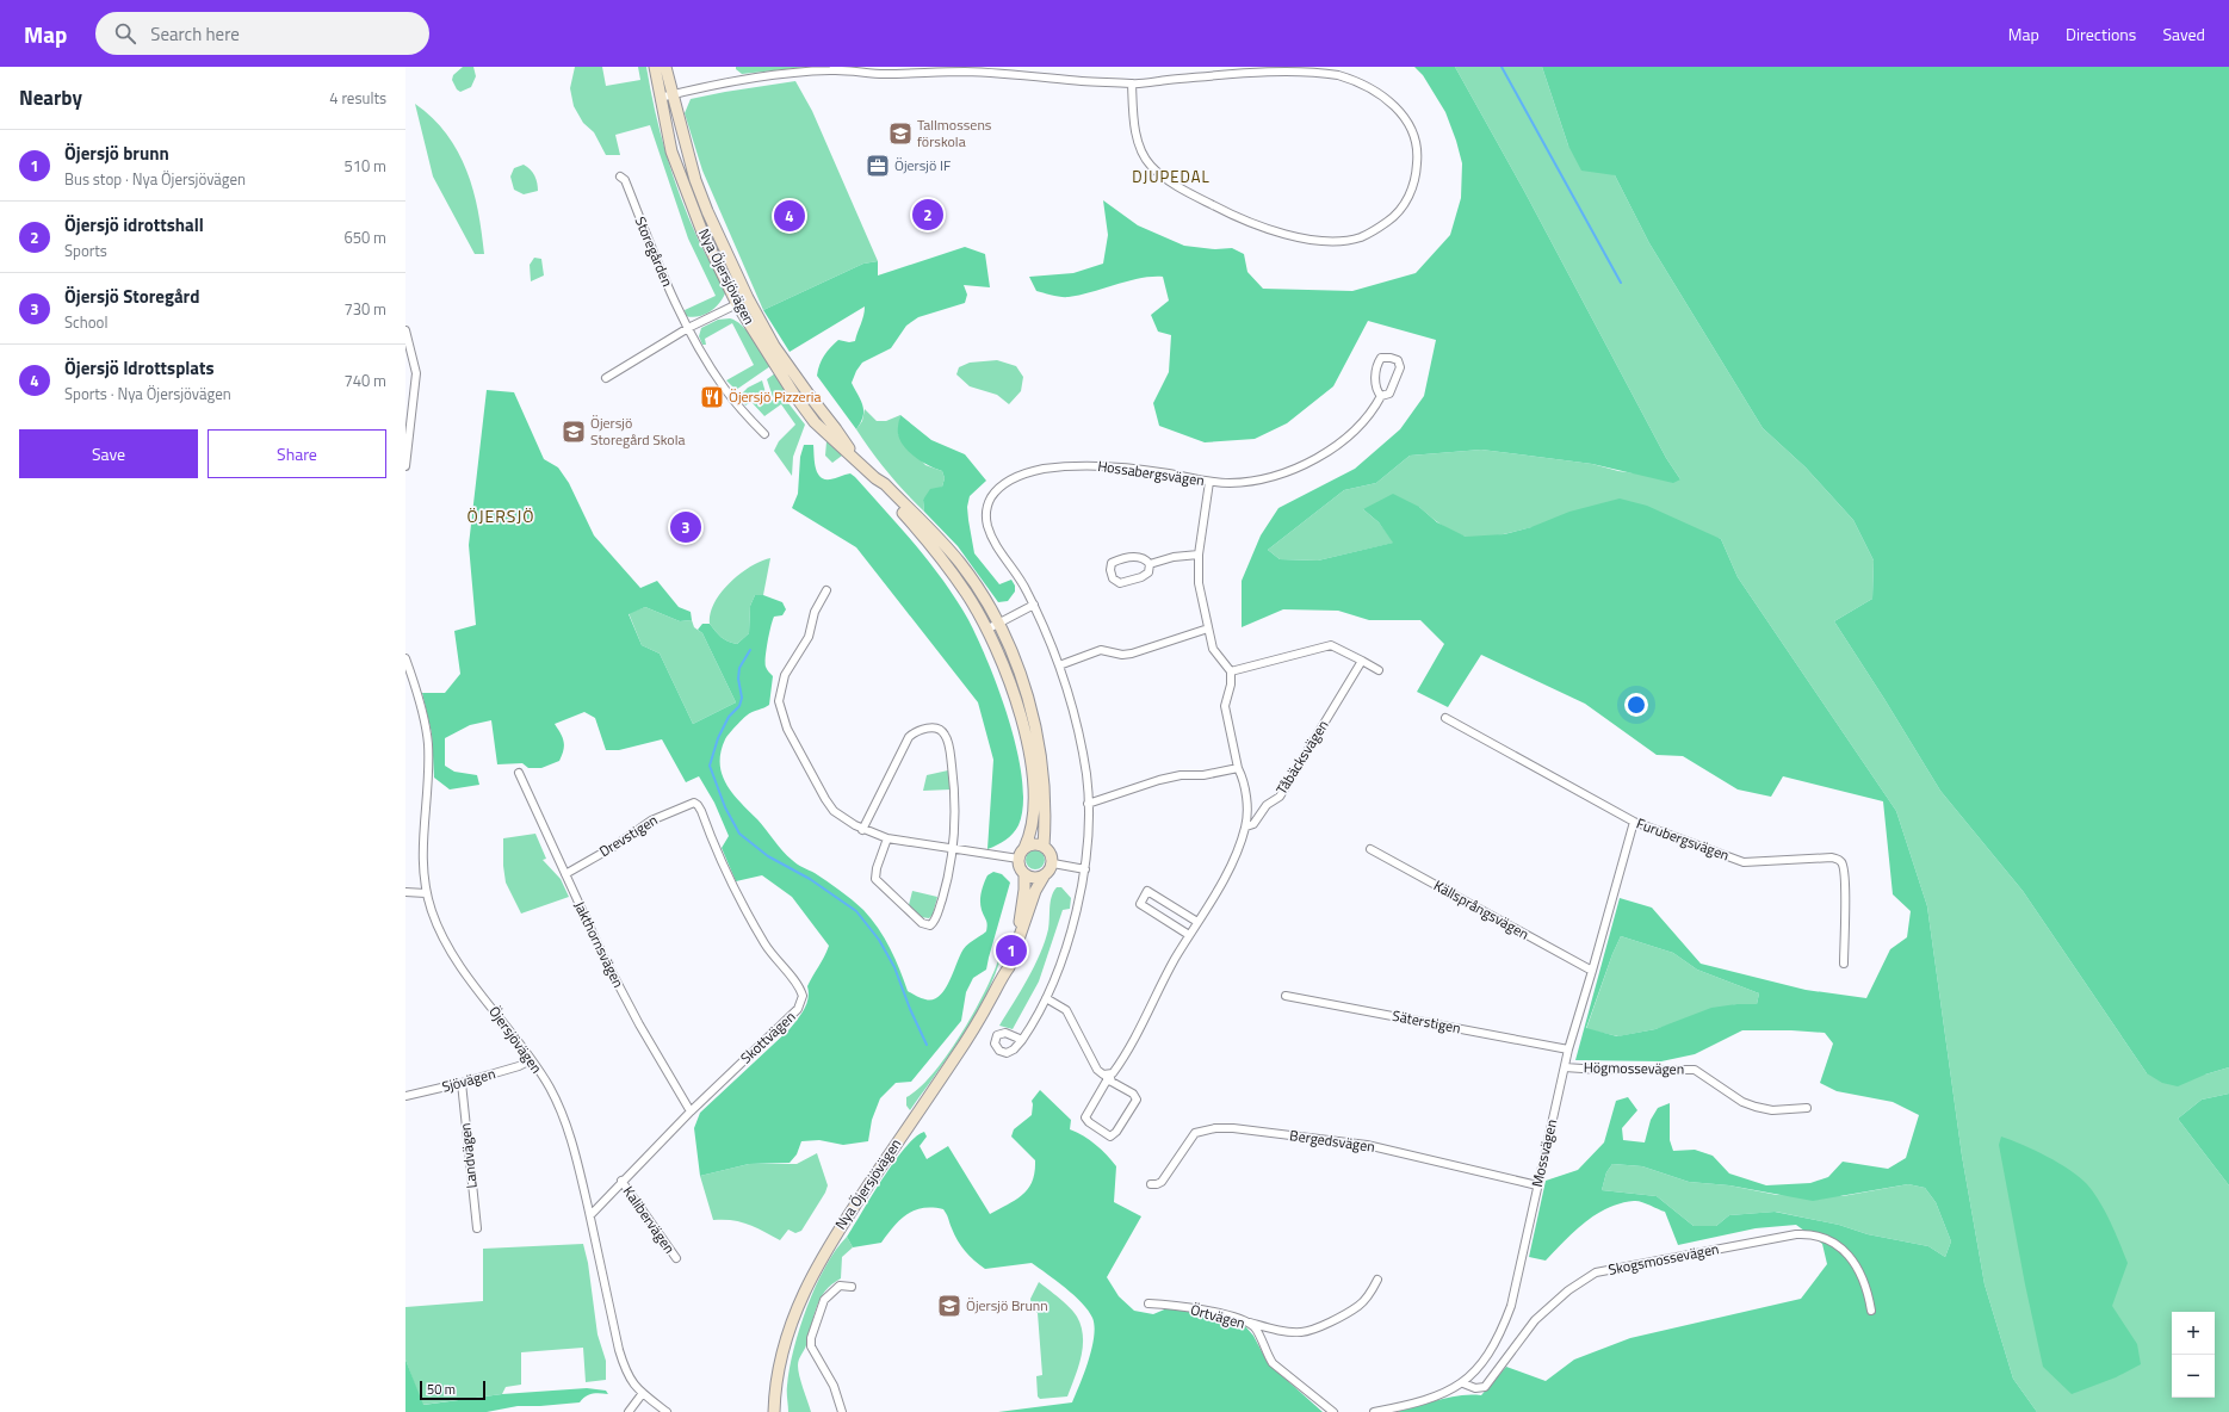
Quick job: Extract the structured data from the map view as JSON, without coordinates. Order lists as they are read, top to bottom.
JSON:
{
  "streets": {
    "street": [
      "Storegården",
      "Nya Öjersjövägen",
      "Hossabergsvägen",
      "Tåbäcksvägen",
      "Drevstigen",
      "Furubergsvägen",
      "Källsprångsvägen",
      "Jakthornsvägen",
      "Säterstigen",
      "Skottvägen",
      "Öjersjövägen",
      "Högmossevägen",
      "Sjövägen",
      "Bergedsvägen",
      "Mossvägen",
      "Landvägen",
      "Kalibervägen",
      "Skogsmossevägen",
      "Örtvägen"
    ]
  },
  "crossings": [
    ["Hossabergsvägen", "Tåbäcksvägen"],
    ["Drevstigen", "Jakthornsvägen"],
    ["Drevstigen", "Skottvägen"],
    ["Furubergsvägen", "Mossvägen"],
    ["Källsprångsvägen", "Mossvägen"],
    ["Jakthornsvägen", "Skottvägen"],
    ["Säterstigen", "Mossvägen"],
    ["Skottvägen", "Öjersjövägen"],
    ["Skottvägen", "Kalibervägen"],
    ["Öjersjövägen", "Sjövägen"],
    ["Högmossevägen", "Mossvägen"],
    ["Sjövägen", "Landvägen"],
    ["Bergedsvägen", "Mossvägen"],
    ["Mossvägen", "Skogsmossevägen"]
  ],
  "districts": ["DJUPEDAL", "ÖJERSJÖ"],
  "places": {
    "school or university": ["Tallmossens förskola", "Öjersjö Storegård Skola", "Öjersjö Brunn"],
    "office": ["Öjersjö IF"],
    "restaurant": ["Öjersjö Pizzeria"]
  },
  "scale_bar": "50 m",
  "page": {
    "header": "Map",
    "search": "Search here",
    "nav": ["Map", "Directions", "Saved"],
    "heading": ["Nearby", "4 results"],
    "list": [
      {
        "mark": "1",
        "name": "Öjersjö brunn",
        "note": "Bus stop · Nya Öjersjövägen",
        "value": "510 m"
      },
      {
        "mark": "2",
        "name": "Öjersjö idrottshall",
        "note": "Sports",
        "value": "650 m"
      },
      {
        "mark": "3",
        "name": "Öjersjö Storegård",
        "note": "School",
        "value": "730 m"
      },
      {
        "mark": "4",
        "name": "Öjersjö Idrottsplats",
        "note": "Sports · Nya Öjersjövägen",
        "value": "740 m"
      }
    ],
    "pins": [
      "2",
      "4",
      "3",
      "1"
    ],
    "buttons": ["Save", "Share"],
    "map_buttons": ["+", "−"],
    "scale": "50 m"
  }
}
